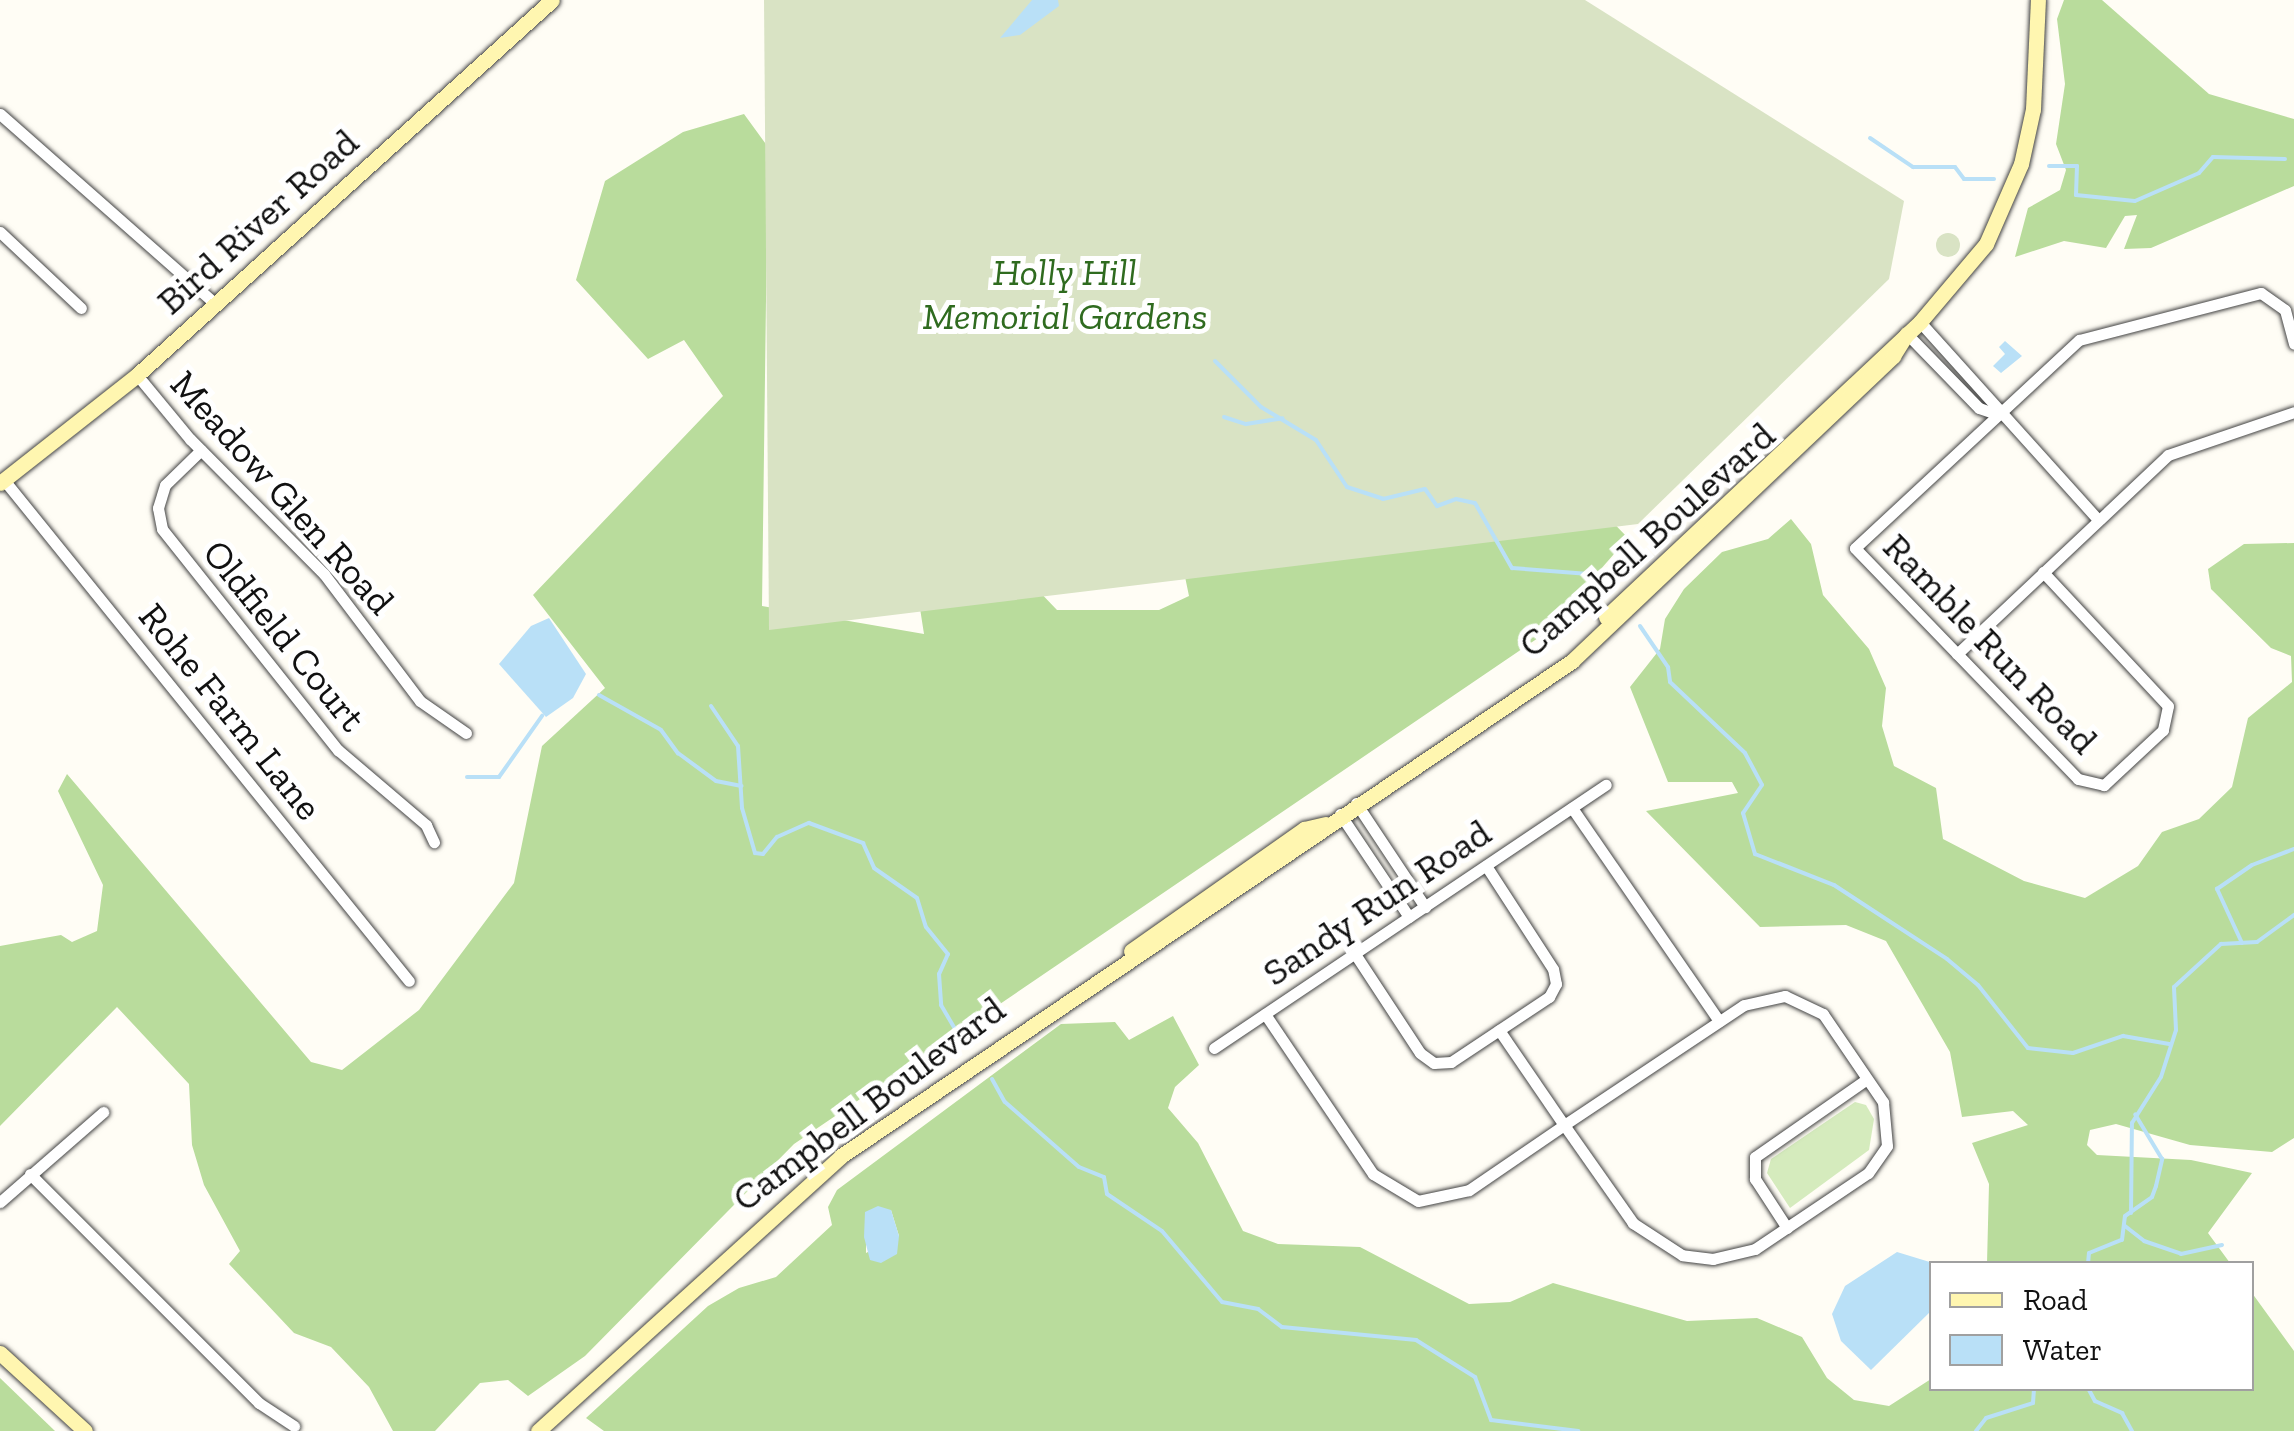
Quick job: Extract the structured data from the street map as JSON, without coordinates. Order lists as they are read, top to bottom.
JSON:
{
  "streets": {
    "street": [
      "Bird River Road",
      "Meadow Glen Road",
      "Campbell Boulevard",
      "Oldfield Court",
      "Ramble Run Road",
      "Rohe Farm Lane",
      "Sandy Run Road"
    ]
  },
  "crossings": [
    ["Bird River Road", "Meadow Glen Road"],
    ["Bird River Road", "Rohe Farm Lane"],
    ["Meadow Glen Road", "Oldfield Court"]
  ],
  "parks": ["Holly Hill Memorial Gardens"],
  "legend": ["Road", "Water"]
}
